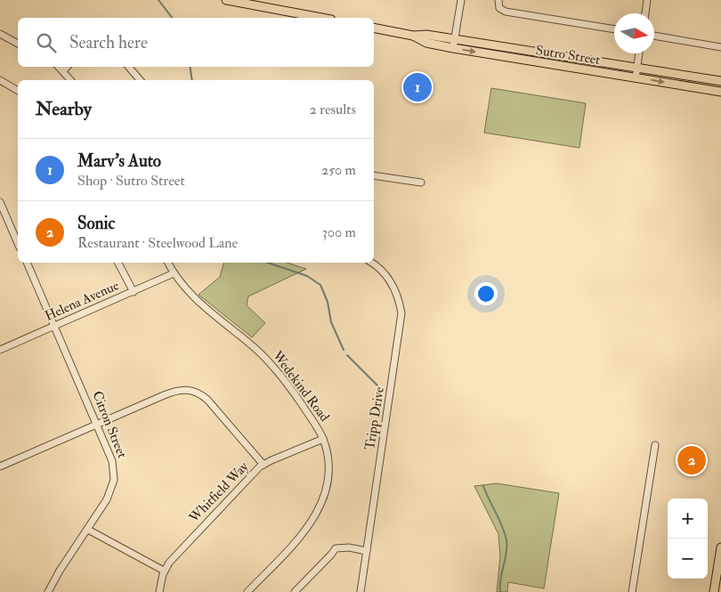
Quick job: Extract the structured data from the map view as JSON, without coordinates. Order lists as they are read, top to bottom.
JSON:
{
  "streets": {
    "main road": ["Sutro Street"],
    "street": [
      "Helena Avenue",
      "Wedekind Road",
      "Tripp Drive",
      "Citron Street",
      "Whitfield Way"
    ]
  },
  "crossings": [
    ["Helena Avenue", "Wedekind Road"],
    ["Helena Avenue", "Citron Street"],
    ["Wedekind Road", "Whitfield Way"]
  ],
  "north": "right",
  "page": {
    "search": "Search here",
    "pins": ["1", "2"],
    "heading": ["Nearby", "2 results"],
    "list": [
      {
        "mark": "1",
        "name": "Marv's Auto",
        "note": "Shop · Sutro Street",
        "value": "250 m"
      },
      {
        "mark": "2",
        "name": "Sonic",
        "note": "Restaurant · Steelwood Lane",
        "value": "300 m"
      }
    ],
    "map_buttons": ["+", "−"]
  }
}
